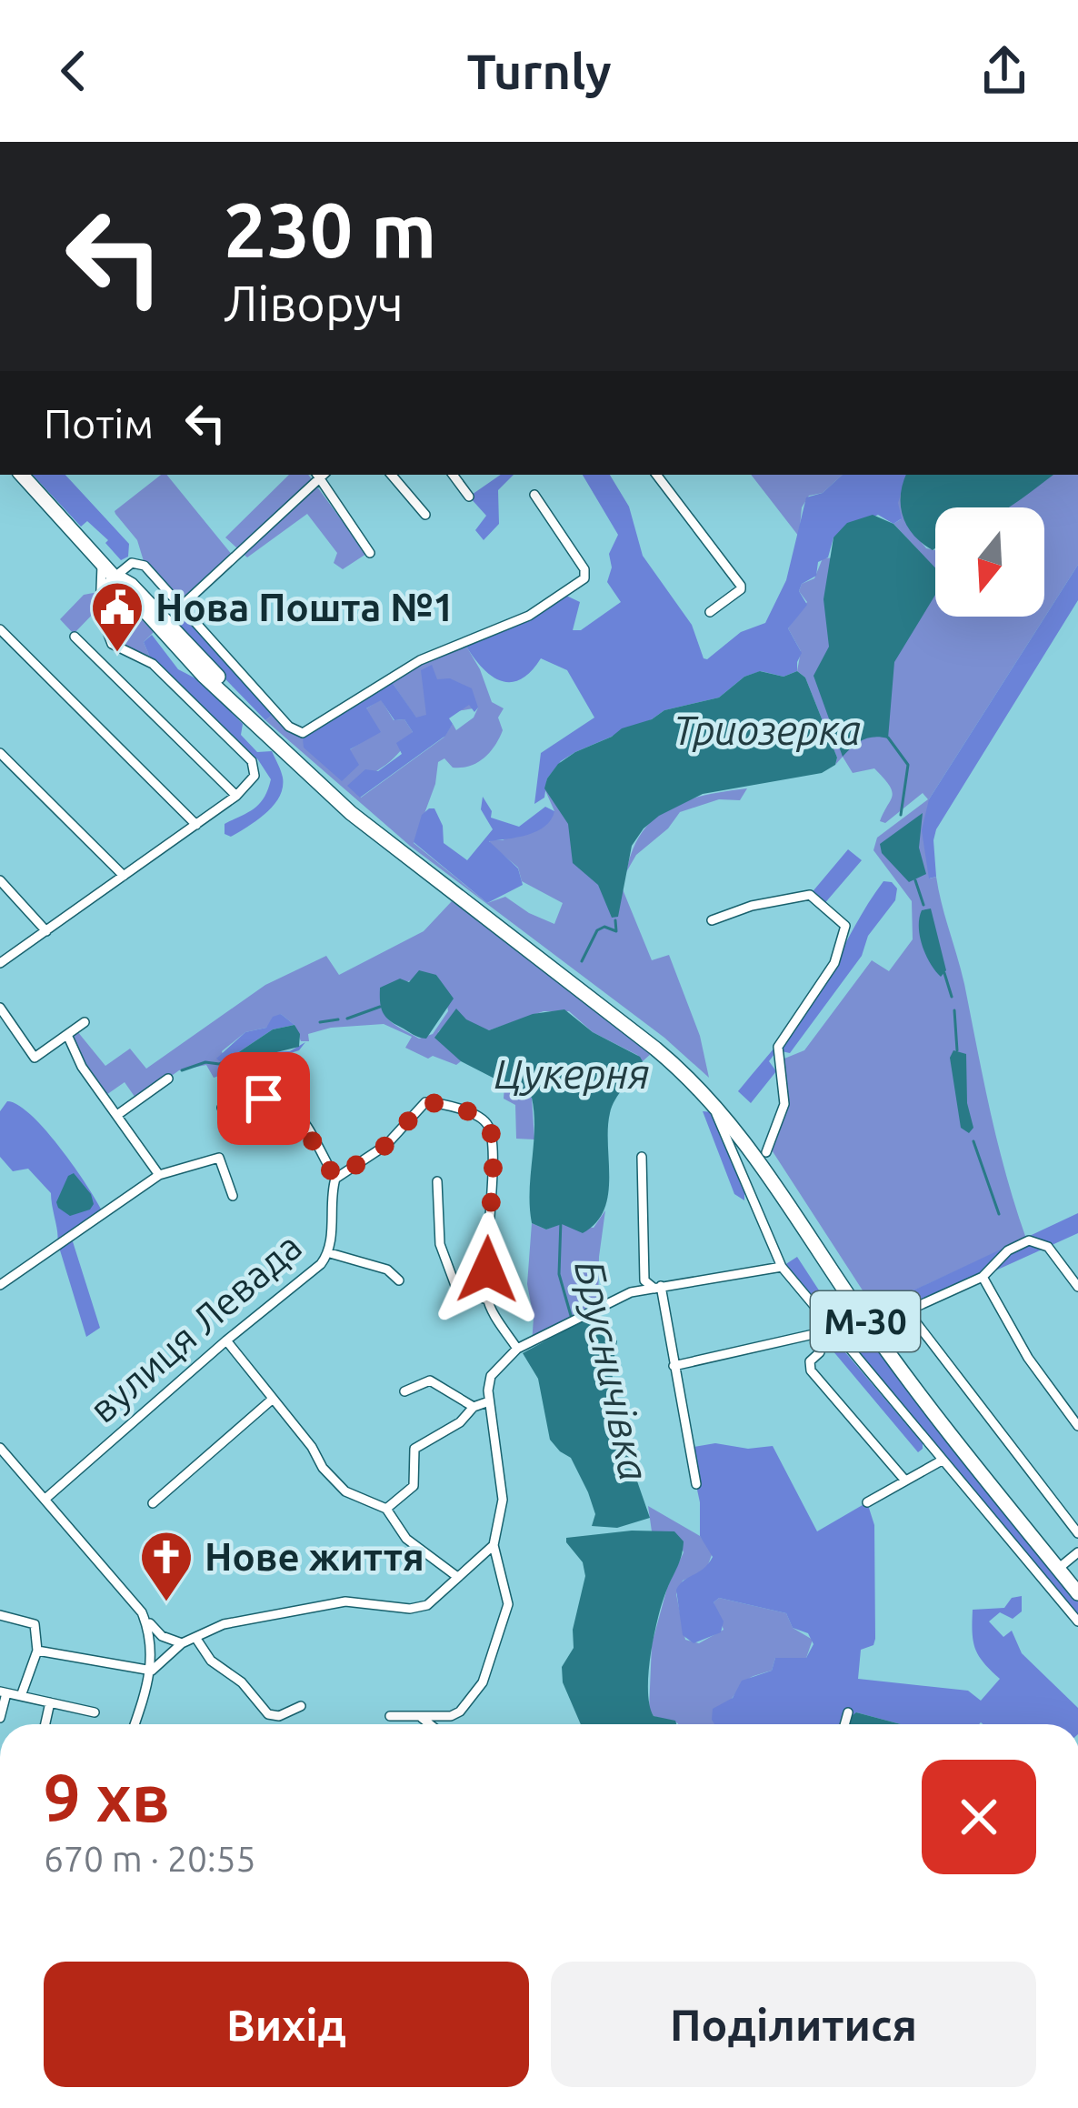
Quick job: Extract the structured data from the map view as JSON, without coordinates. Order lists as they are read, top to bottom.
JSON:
{
  "streets": {
    "highway": ["М-30"],
    "street": ["вулиця Левада"]
  },
  "water": ["Триозерка", "Цукерня", "Брусничівка"],
  "places": {
    "public building": ["Нова Пошта №1"],
    "church": ["Нове життя"]
  },
  "north": "bottom",
  "page": {
    "header": "Turnly",
    "turn": ["230 m", "Ліворуч"],
    "then": "Потім",
    "heading": ["9 хв", "670 m · 20:55"],
    "buttons": ["Вихід", "Поділитися"]
  }
}
